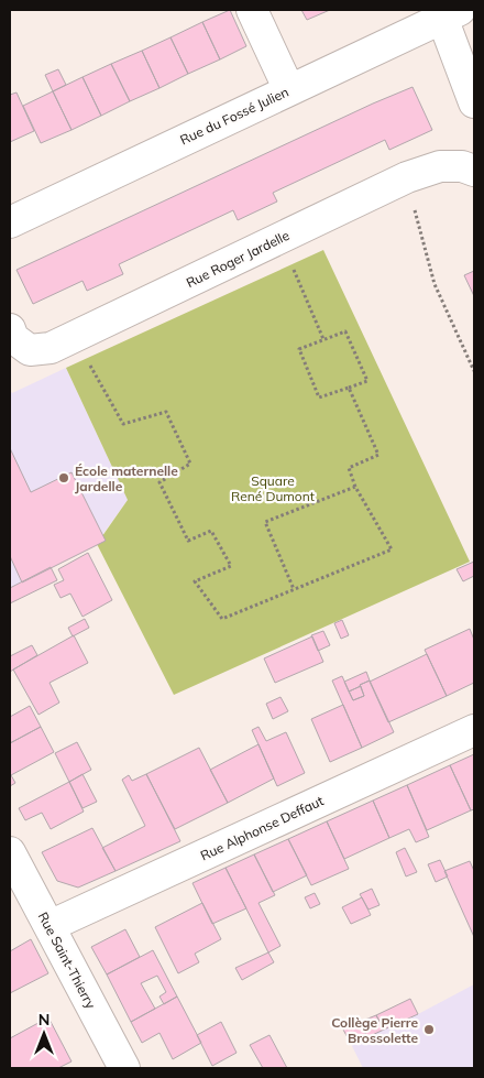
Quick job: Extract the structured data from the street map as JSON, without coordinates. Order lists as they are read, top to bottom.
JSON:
{
  "streets": {
    "street": [
      "Rue du Fossé Julien",
      "Rue Roger Jardelle",
      "Rue Alphonse Deffaut",
      "Rue Saint-Thierry"
    ]
  },
  "crossings": [
    ["Rue Alphonse Deffaut", "Rue Saint-Thierry"]
  ],
  "parks": ["Square René Dumont"],
  "places": ["École maternelle Jardelle", "Collège Pierre Brossolette"],
  "north": "top"
}
